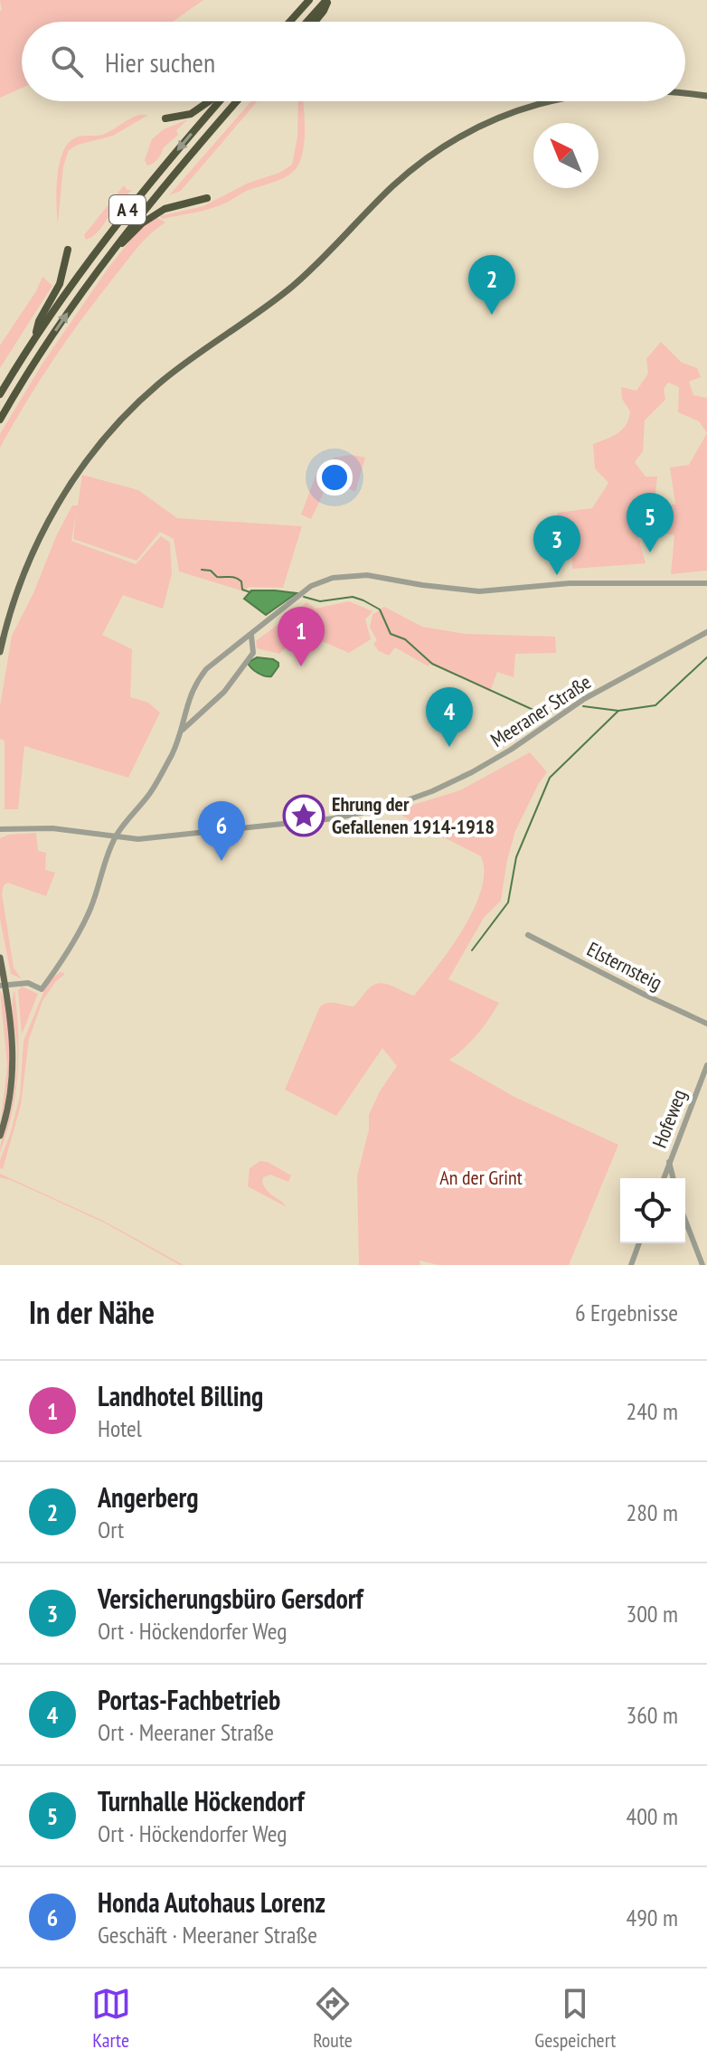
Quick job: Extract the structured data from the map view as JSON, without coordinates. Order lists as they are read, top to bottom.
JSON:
{
  "streets": {
    "highway": ["A 4"],
    "street": ["Meeraner Straße", "Elsternsteig", "Hofeweg"]
  },
  "parks": ["An der Grint"],
  "places": {
    "place": ["Ehrung der Gefallenen 1914-1918"]
  },
  "north": "top left",
  "page": {
    "search": "Hier suchen",
    "pins": [
      "2",
      "5",
      "3",
      "1",
      "4",
      "6"
    ],
    "heading": ["In der Nähe", "6 Ergebnisse"],
    "list": [
      {
        "mark": "1",
        "name": "Landhotel Billing",
        "note": "Hotel",
        "value": "240 m"
      },
      {
        "mark": "2",
        "name": "Angerberg",
        "note": "Ort",
        "value": "280 m"
      },
      {
        "mark": "3",
        "name": "Versicherungsbüro Gersdorf",
        "note": "Ort · Höckendorfer Weg",
        "value": "300 m"
      },
      {
        "mark": "4",
        "name": "Portas-Fachbetrieb",
        "note": "Ort · Meeraner Straße",
        "value": "360 m"
      },
      {
        "mark": "5",
        "name": "Turnhalle Höckendorf",
        "note": "Ort · Höckendorfer Weg",
        "value": "400 m"
      },
      {
        "mark": "6",
        "name": "Honda Autohaus Lorenz",
        "note": "Geschäft · Meeraner Straße",
        "value": "490 m"
      }
    ],
    "nav": ["Karte", "Route", "Gespeichert"]
  }
}
